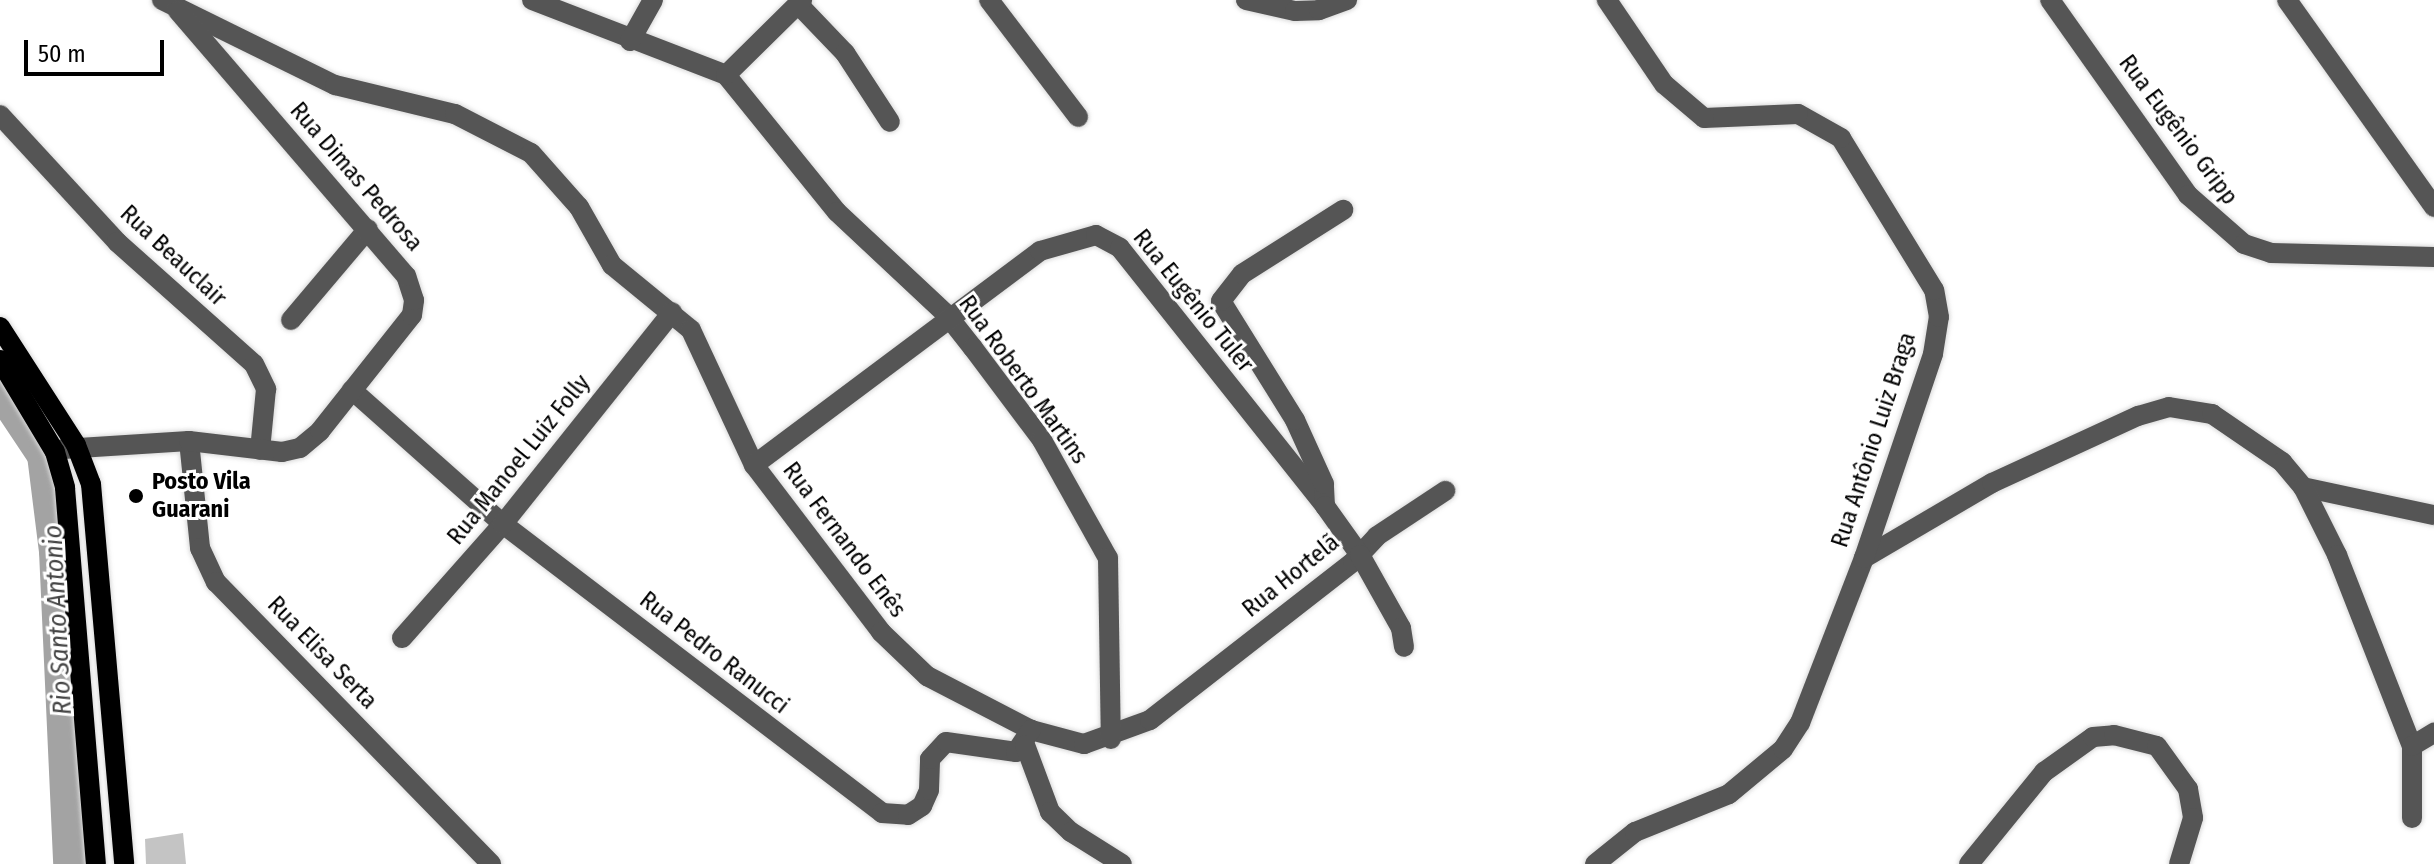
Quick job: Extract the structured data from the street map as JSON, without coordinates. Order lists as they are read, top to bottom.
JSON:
{
  "streets": {
    "street": [
      "Rua Eugênio Gripp",
      "Rua Dimas Pedrosa",
      "Rua Beauclair",
      "Rua Eugênio Tuler",
      "Rua Roberto Martins",
      "Rua Antônio Luiz Braga",
      "Rua Manoel Luiz Folly",
      "Rua Fernando Enês",
      "Rua Hortelã",
      "Rua Elisa Serta",
      "Rua Pedro Ranucci"
    ]
  },
  "crossings": [
    ["Rua Dimas Pedrosa", "Rua Beauclair"],
    ["Rua Dimas Pedrosa", "Rua Fernando Enês"],
    ["Rua Dimas Pedrosa", "Rua Pedro Ranucci"],
    ["Rua Eugênio Tuler", "Rua Roberto Martins"],
    ["Rua Eugênio Tuler", "Rua Fernando Enês"],
    ["Rua Eugênio Tuler", "Rua Hortelã"],
    ["Rua Roberto Martins", "Rua Fernando Enês"],
    ["Rua Manoel Luiz Folly", "Rua Fernando Enês"],
    ["Rua Manoel Luiz Folly", "Rua Pedro Ranucci"],
    ["Rua Fernando Enês", "Rua Hortelã"],
    ["Rua Fernando Enês", "Rua Pedro Ranucci"]
  ],
  "water": ["Rio Santo Antonio"],
  "places": ["Posto Vila Guarani"],
  "scale_bar": "50 m"
}
